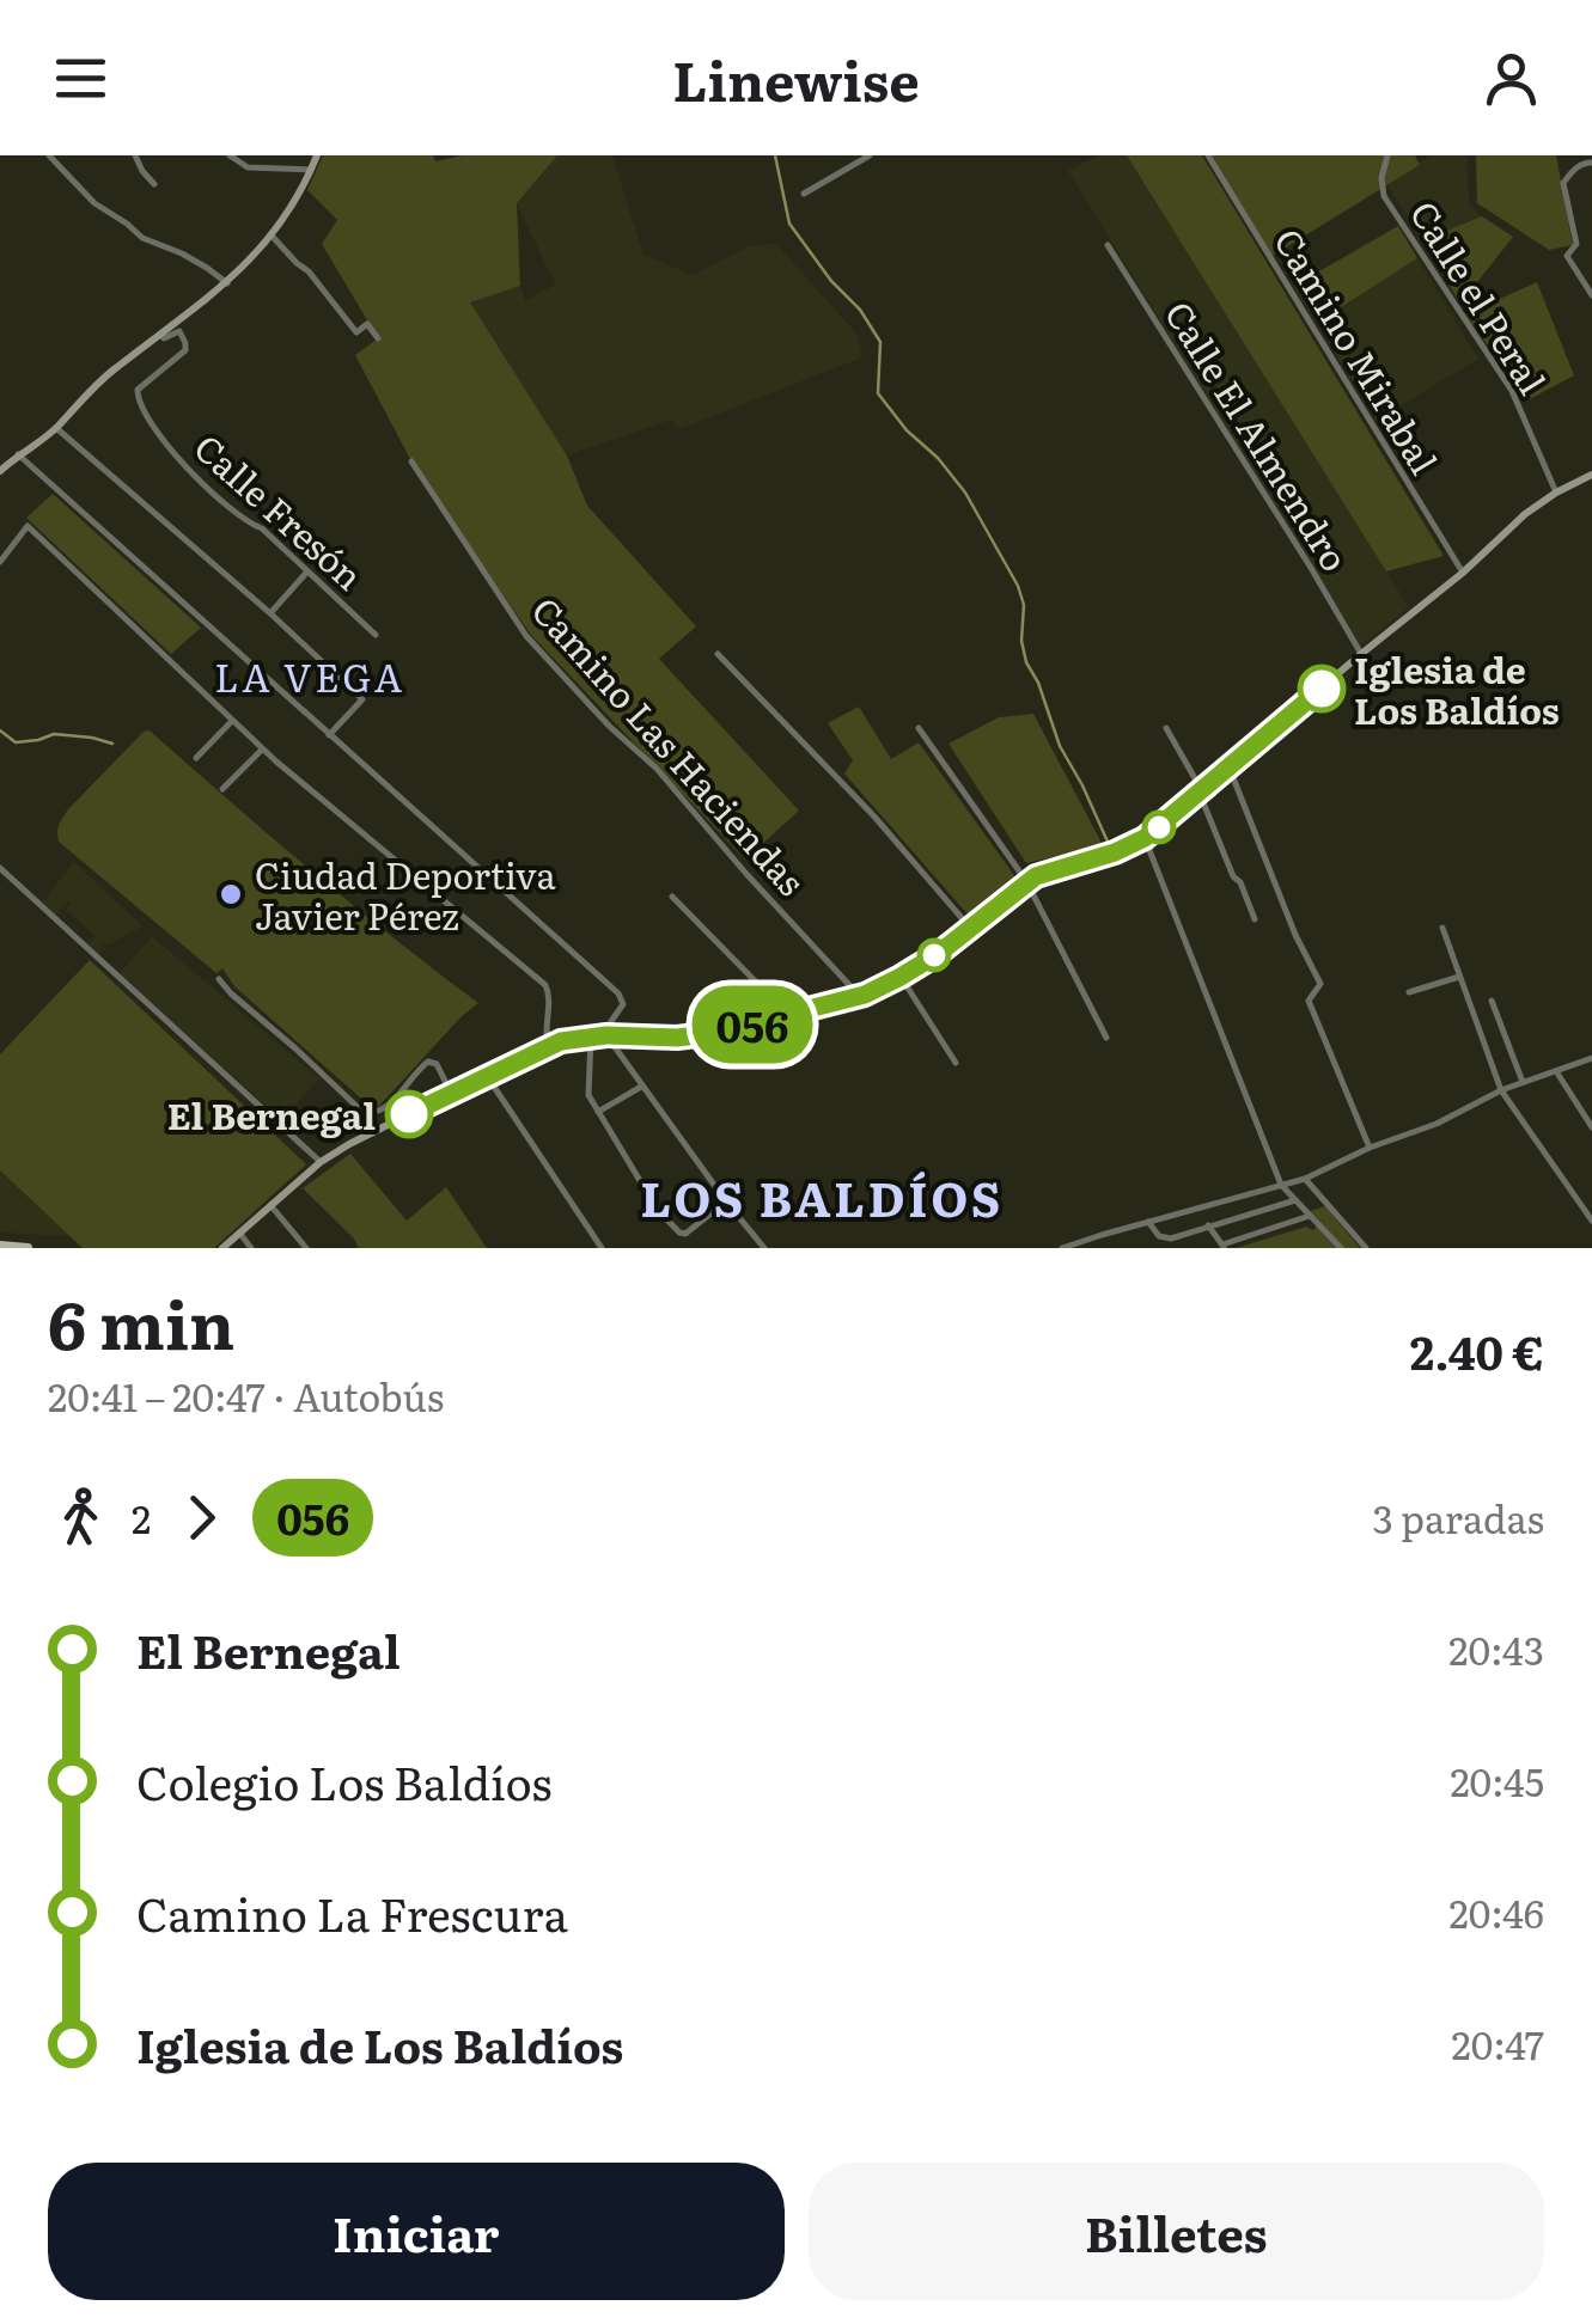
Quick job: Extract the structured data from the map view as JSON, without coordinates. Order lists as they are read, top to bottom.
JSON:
{
  "streets": {
    "street": [
      "Calle el Peral",
      "Camino Mirabal",
      "Calle El Almendro",
      "Calle Fresón",
      "Camino Las Haciendas"
    ]
  },
  "districts": ["LA VEGA", "LOS BALDÍOS"],
  "places": ["Iglesia de Los Baldíos", "Ciudad Deportiva Javier Pérez", "El Bernegal"],
  "lines": ["bus line 056"],
  "page": {
    "header": "Linewise",
    "on_map": "056",
    "heading": ["6 min", "20:41 – 20:47 · Autobús", "2.40 €"],
    "legs": ["2", "056", "3 paradas"],
    "list": [
      {
        "name": "El Bernegal",
        "value": "20:43"
      },
      {
        "name": "Colegio Los Baldíos",
        "value": "20:45"
      },
      {
        "name": "Camino La Frescura",
        "value": "20:46"
      },
      {
        "name": "Iglesia de Los Baldíos",
        "value": "20:47"
      }
    ],
    "buttons": ["Iniciar", "Billetes"]
  }
}
